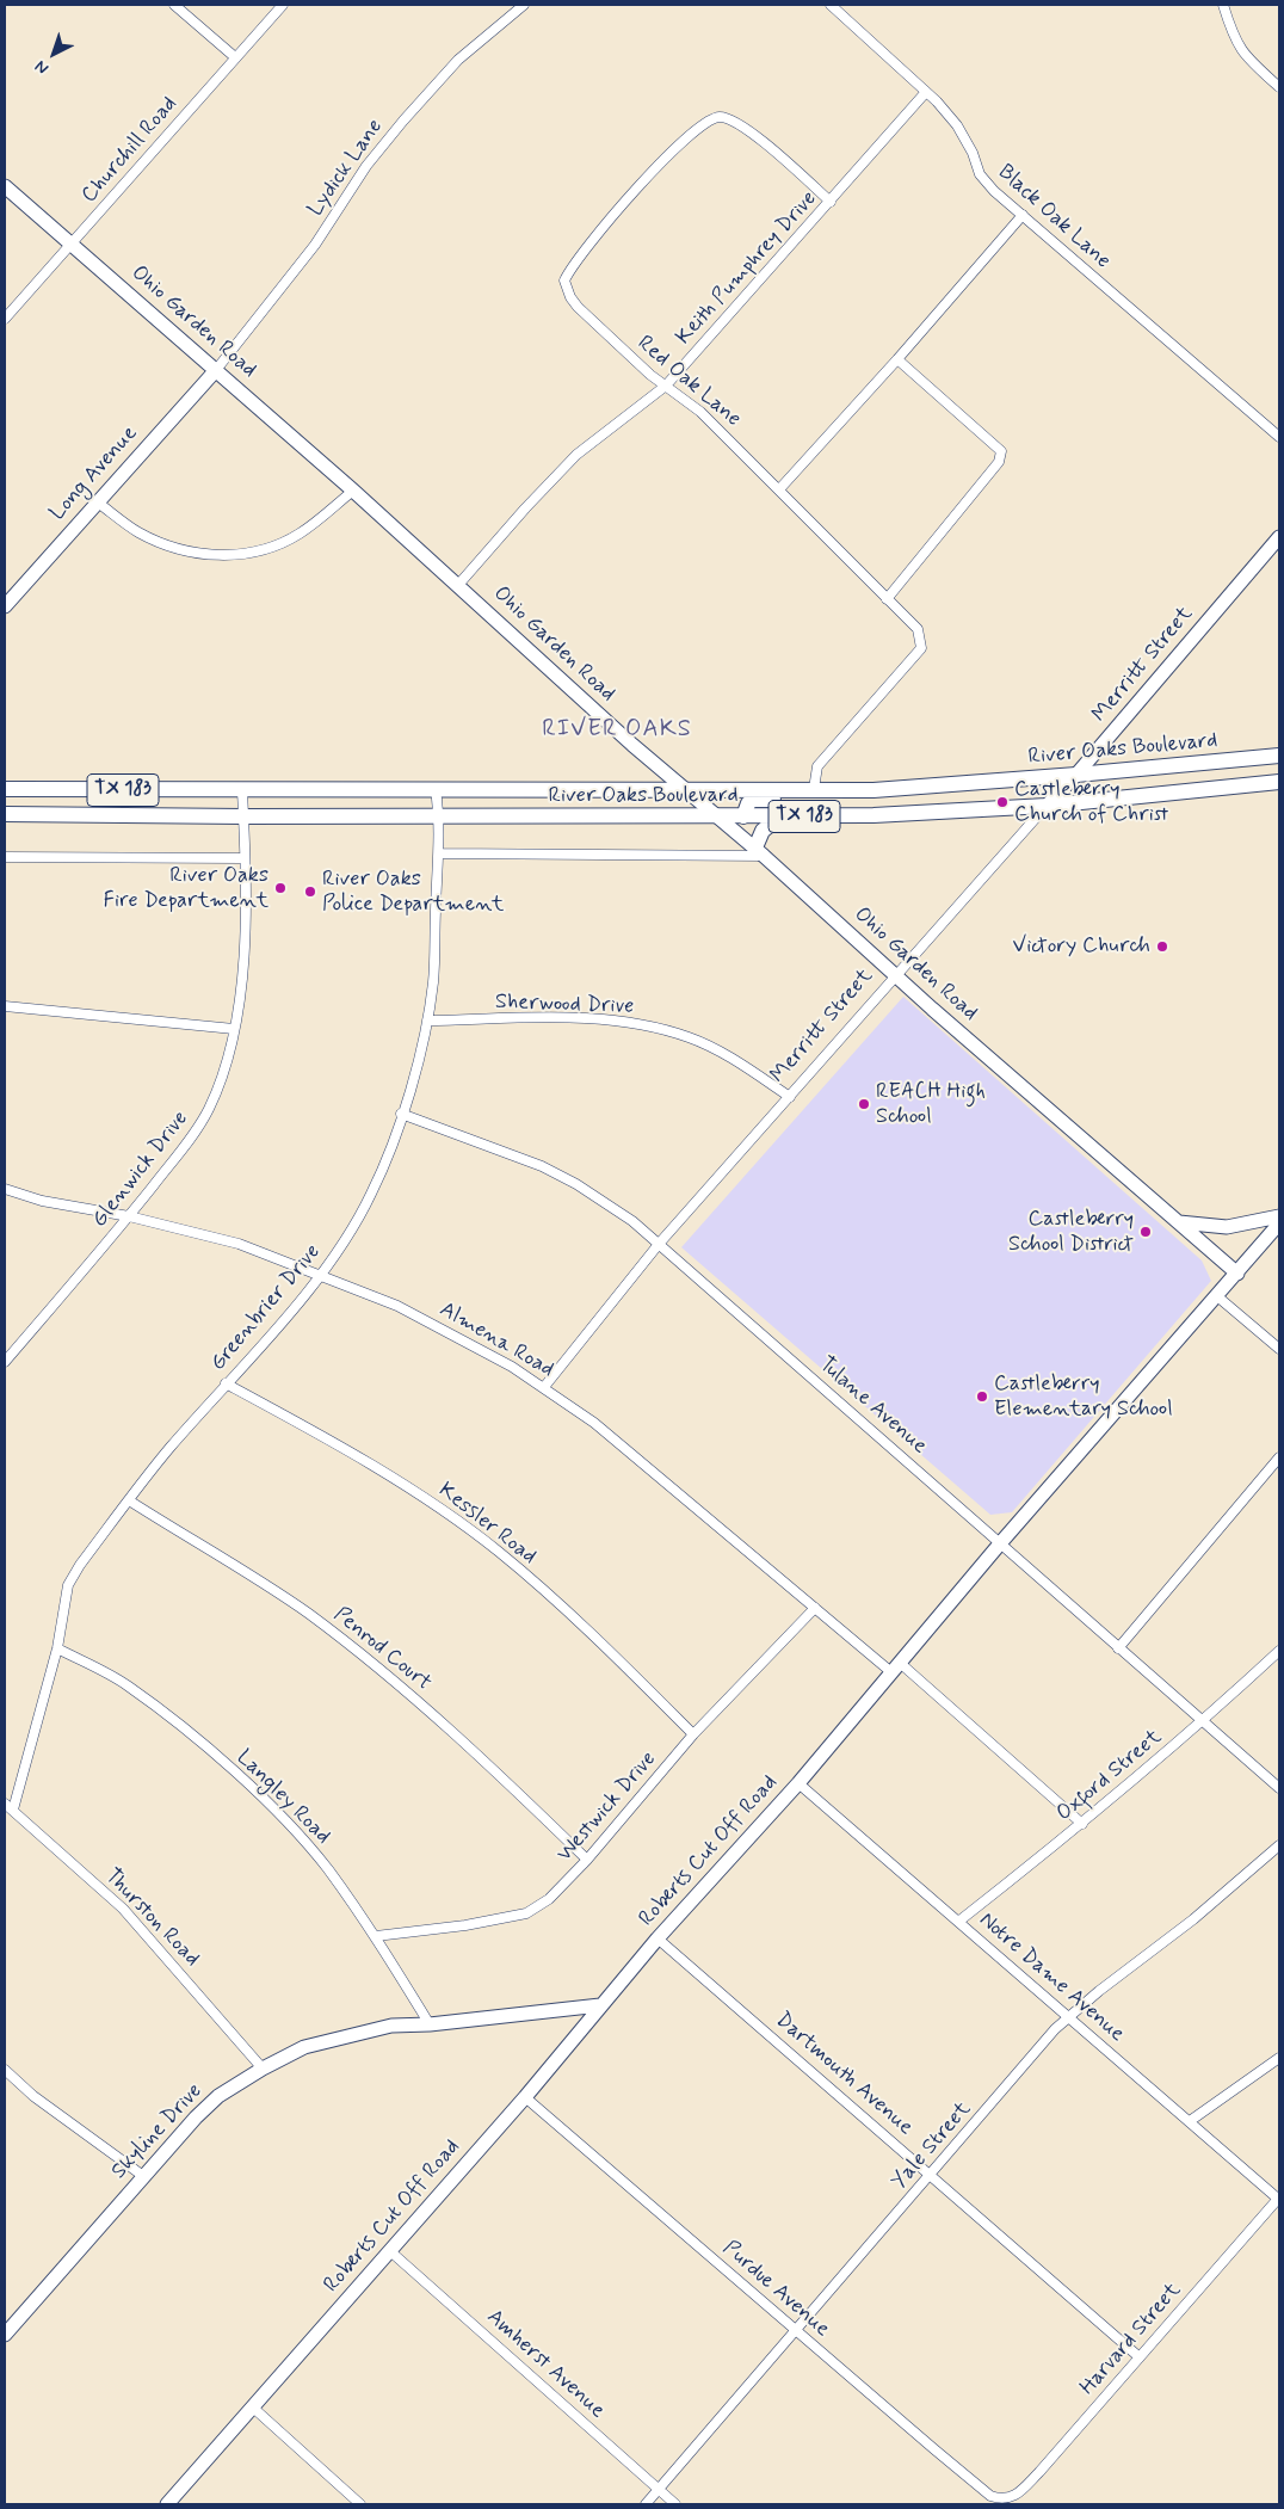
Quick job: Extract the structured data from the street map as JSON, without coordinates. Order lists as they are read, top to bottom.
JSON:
{
  "streets": {
    "main road": ["River Oaks Boulevard", "TX 183"],
    "street": [
      "Churchill Road",
      "Lydick Lane",
      "Black Oak Lane",
      "Keith Pumphrey Drive",
      "Ohio Garden Road",
      "Red Oak Lane",
      "Long Avenue",
      "Merritt Street",
      "Sherwood Drive",
      "Glenwick Drive",
      "Greenbrier Drive",
      "Almena Road",
      "Tulane Avenue",
      "Kessler Road",
      "Penrod Court",
      "Oxford Street",
      "Langley Road",
      "Westwick Drive",
      "Roberts Cut Off Road",
      "Thurston Road",
      "Notre Dame Avenue",
      "Dartmouth Avenue",
      "Skyline Drive",
      "Yale Street",
      "Purdue Avenue",
      "Harvard Street",
      "Amherst Avenue"
    ]
  },
  "crossings": [
    ["Churchill Road", "Ohio Garden Road"],
    ["Lydick Lane", "Ohio Garden Road"],
    ["Lydick Lane", "Long Avenue"],
    ["Black Oak Lane", "Keith Pumphrey Drive"],
    ["Keith Pumphrey Drive", "Ohio Garden Road"],
    ["Keith Pumphrey Drive", "Red Oak Lane"],
    ["Ohio Garden Road", "Long Avenue"],
    ["Ohio Garden Road", "Merritt Street"],
    ["Ohio Garden Road", "River Oaks Boulevard"],
    ["Ohio Garden Road", "Roberts Cut Off Road"],
    ["Red Oak Lane", "River Oaks Boulevard"],
    ["Merritt Street", "River Oaks Boulevard"],
    ["Merritt Street", "Sherwood Drive"],
    ["Merritt Street", "Almena Road"],
    ["Merritt Street", "Tulane Avenue"],
    ["River Oaks Boulevard", "Glenwick Drive"],
    ["River Oaks Boulevard", "Greenbrier Drive"],
    ["Sherwood Drive", "Greenbrier Drive"],
    ["Glenwick Drive", "Almena Road"],
    ["Greenbrier Drive", "Almena Road"],
    ["Greenbrier Drive", "Tulane Avenue"],
    ["Greenbrier Drive", "Kessler Road"],
    ["Greenbrier Drive", "Penrod Court"],
    ["Greenbrier Drive", "Langley Road"],
    ["Greenbrier Drive", "Thurston Road"],
    ["Almena Road", "Oxford Street"],
    ["Almena Road", "Westwick Drive"],
    ["Almena Road", "Roberts Cut Off Road"],
    ["Tulane Avenue", "Oxford Street"],
    ["Tulane Avenue", "Roberts Cut Off Road"],
    ["Kessler Road", "Westwick Drive"],
    ["Penrod Court", "Westwick Drive"],
    ["Oxford Street", "Notre Dame Avenue"],
    ["Langley Road", "Westwick Drive"],
    ["Langley Road", "Skyline Drive"],
    ["Roberts Cut Off Road", "Notre Dame Avenue"],
    ["Roberts Cut Off Road", "Dartmouth Avenue"],
    ["Roberts Cut Off Road", "Skyline Drive"],
    ["Roberts Cut Off Road", "Purdue Avenue"],
    ["Roberts Cut Off Road", "Amherst Avenue"],
    ["Thurston Road", "Skyline Drive"],
    ["Notre Dame Avenue", "Yale Street"],
    ["Notre Dame Avenue", "Harvard Street"],
    ["Dartmouth Avenue", "Yale Street"],
    ["Dartmouth Avenue", "Harvard Street"],
    ["Yale Street", "Purdue Avenue"],
    ["Yale Street", "Amherst Avenue"],
    ["Purdue Avenue", "Harvard Street"]
  ],
  "districts": ["RIVER OAKS"],
  "places": [
    "Castleberry Church of Christ",
    "River Oaks Fire Department",
    "River Oaks Police Department",
    "Victory Church",
    "REACH High School",
    "Castleberry School District",
    "Castleberry Elementary School"
  ],
  "north": "bottom left"
}
